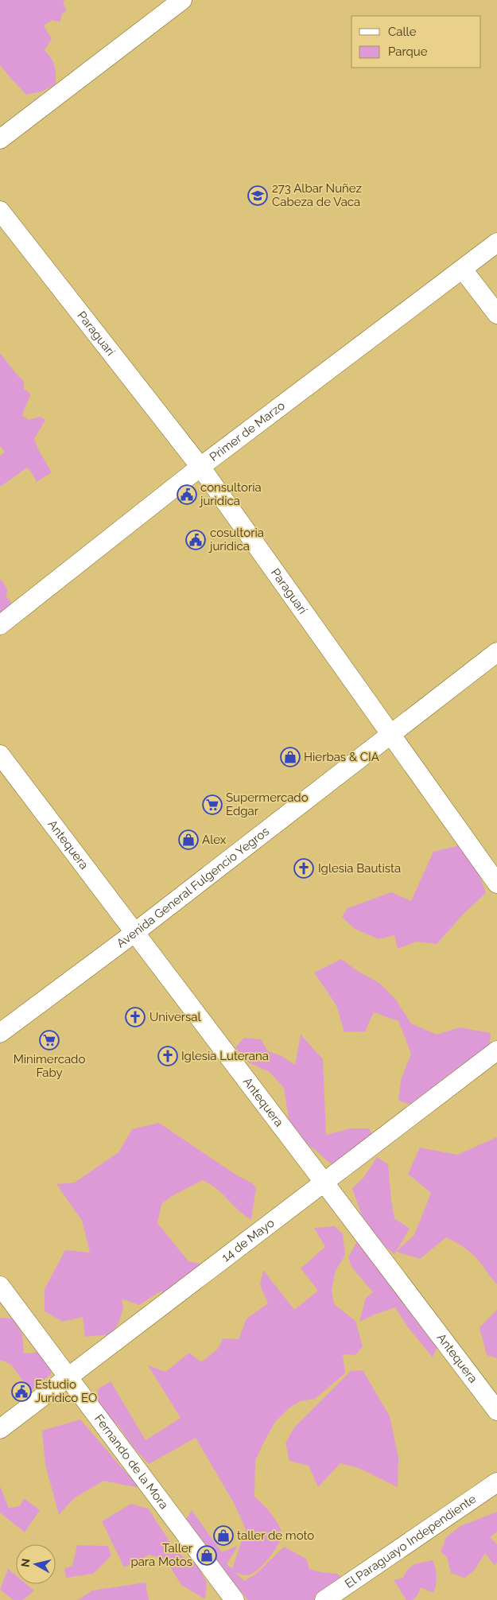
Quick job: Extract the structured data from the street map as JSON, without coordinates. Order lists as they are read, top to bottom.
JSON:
{
  "streets": {
    "street": [
      "Paraguarí",
      "Primer de Marzo",
      "Antequera",
      "Avenida General Fulgencio Yegros",
      "14 de Mayo",
      "Fernando de la Mora",
      "El Paraguayo Independiente"
    ]
  },
  "crossings": [
    ["Paraguarí", "Primer de Marzo"],
    ["Paraguarí", "Avenida General Fulgencio Yegros"],
    ["Antequera", "Avenida General Fulgencio Yegros"],
    ["Antequera", "14 de Mayo"],
    ["14 de Mayo", "Fernando de la Mora"]
  ],
  "places": {
    "school or university": ["273 Albar Nuñez Cabeza de Vaca"],
    "public building": ["consultoria juridica", "cosultoria juridica", "Estudio Juridico EO"],
    "shop": [
      "Hierbas & CIA",
      "Alex",
      "taller de moto",
      "Taller para Motos"
    ],
    "supermarket": ["Supermercado Edgar", "Minimercado Faby"],
    "church": ["Iglesia Bautista", "Universal", "Iglesia Luterana"]
  },
  "legend": ["Calle", "Parque"],
  "north": "left"
}
